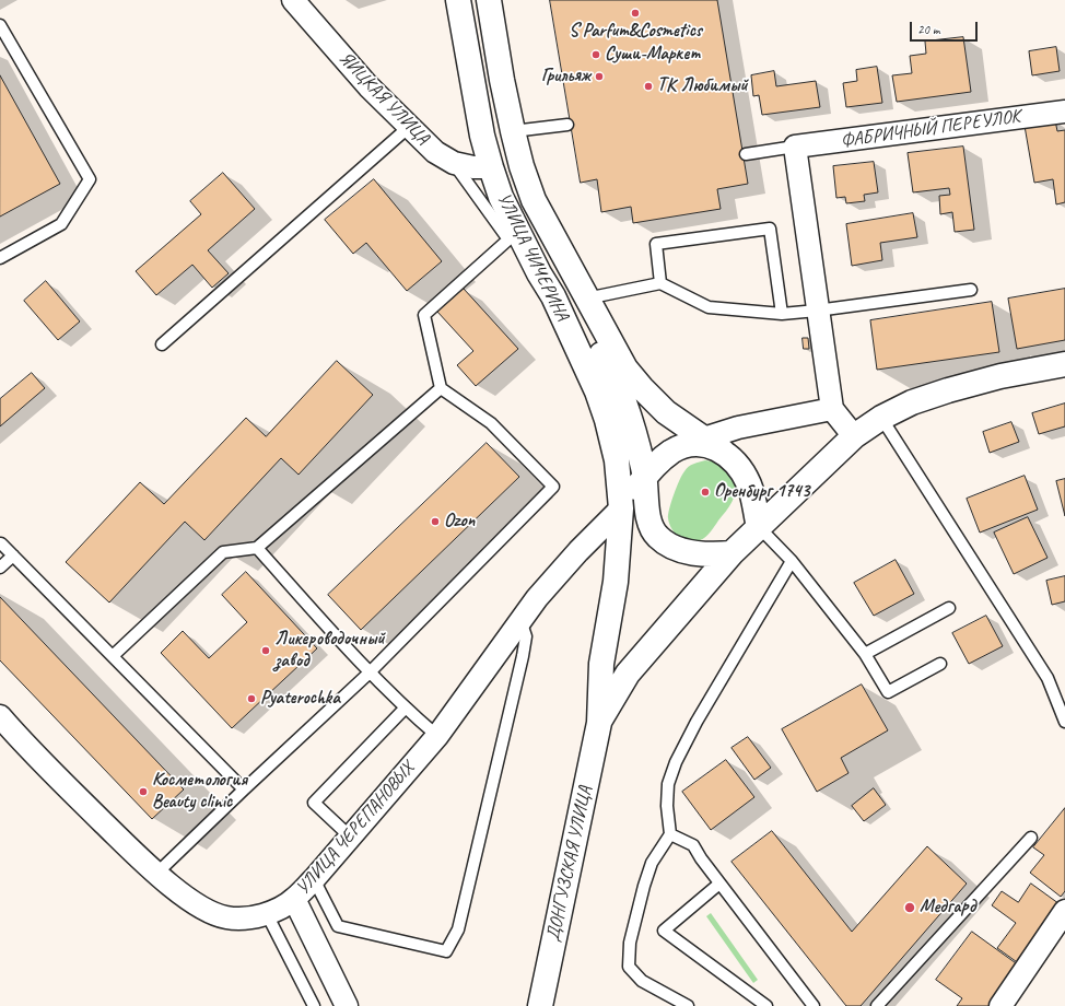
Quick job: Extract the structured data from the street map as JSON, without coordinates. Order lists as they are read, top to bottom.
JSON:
{
  "streets": {
    "main road": ["УЛИЦА ЧИЧЕРИНА", "ДОНГУЗСКАЯ УЛИЦА"],
    "street": ["ЯИЦКАЯ УЛИЦА", "ФАБРИЧНЫЙ ПЕРЕУЛОК", "УЛИЦА ЧЕРЕПАНОВЫХ"]
  },
  "crossings": [
    ["ЯИЦКАЯ УЛИЦА", "УЛИЦА ЧИЧЕРИНА"],
    ["УЛИЦА ЧИЧЕРИНА", "УЛИЦА ЧЕРЕПАНОВЫХ"],
    ["УЛИЦА ЧИЧЕРИНА", "ДОНГУЗСКАЯ УЛИЦА"]
  ],
  "places": [
    "S Parfum&Cosmetics",
    "Суши-Маркет",
    "Грильяж",
    "ТК Любимый",
    "Оренбург 1743",
    "Ozon",
    "Ликероводочный завод",
    "Pyaterochka",
    "Косметология Beauty clinic",
    "Медгард"
  ],
  "scale_bar": "20 m"
}
